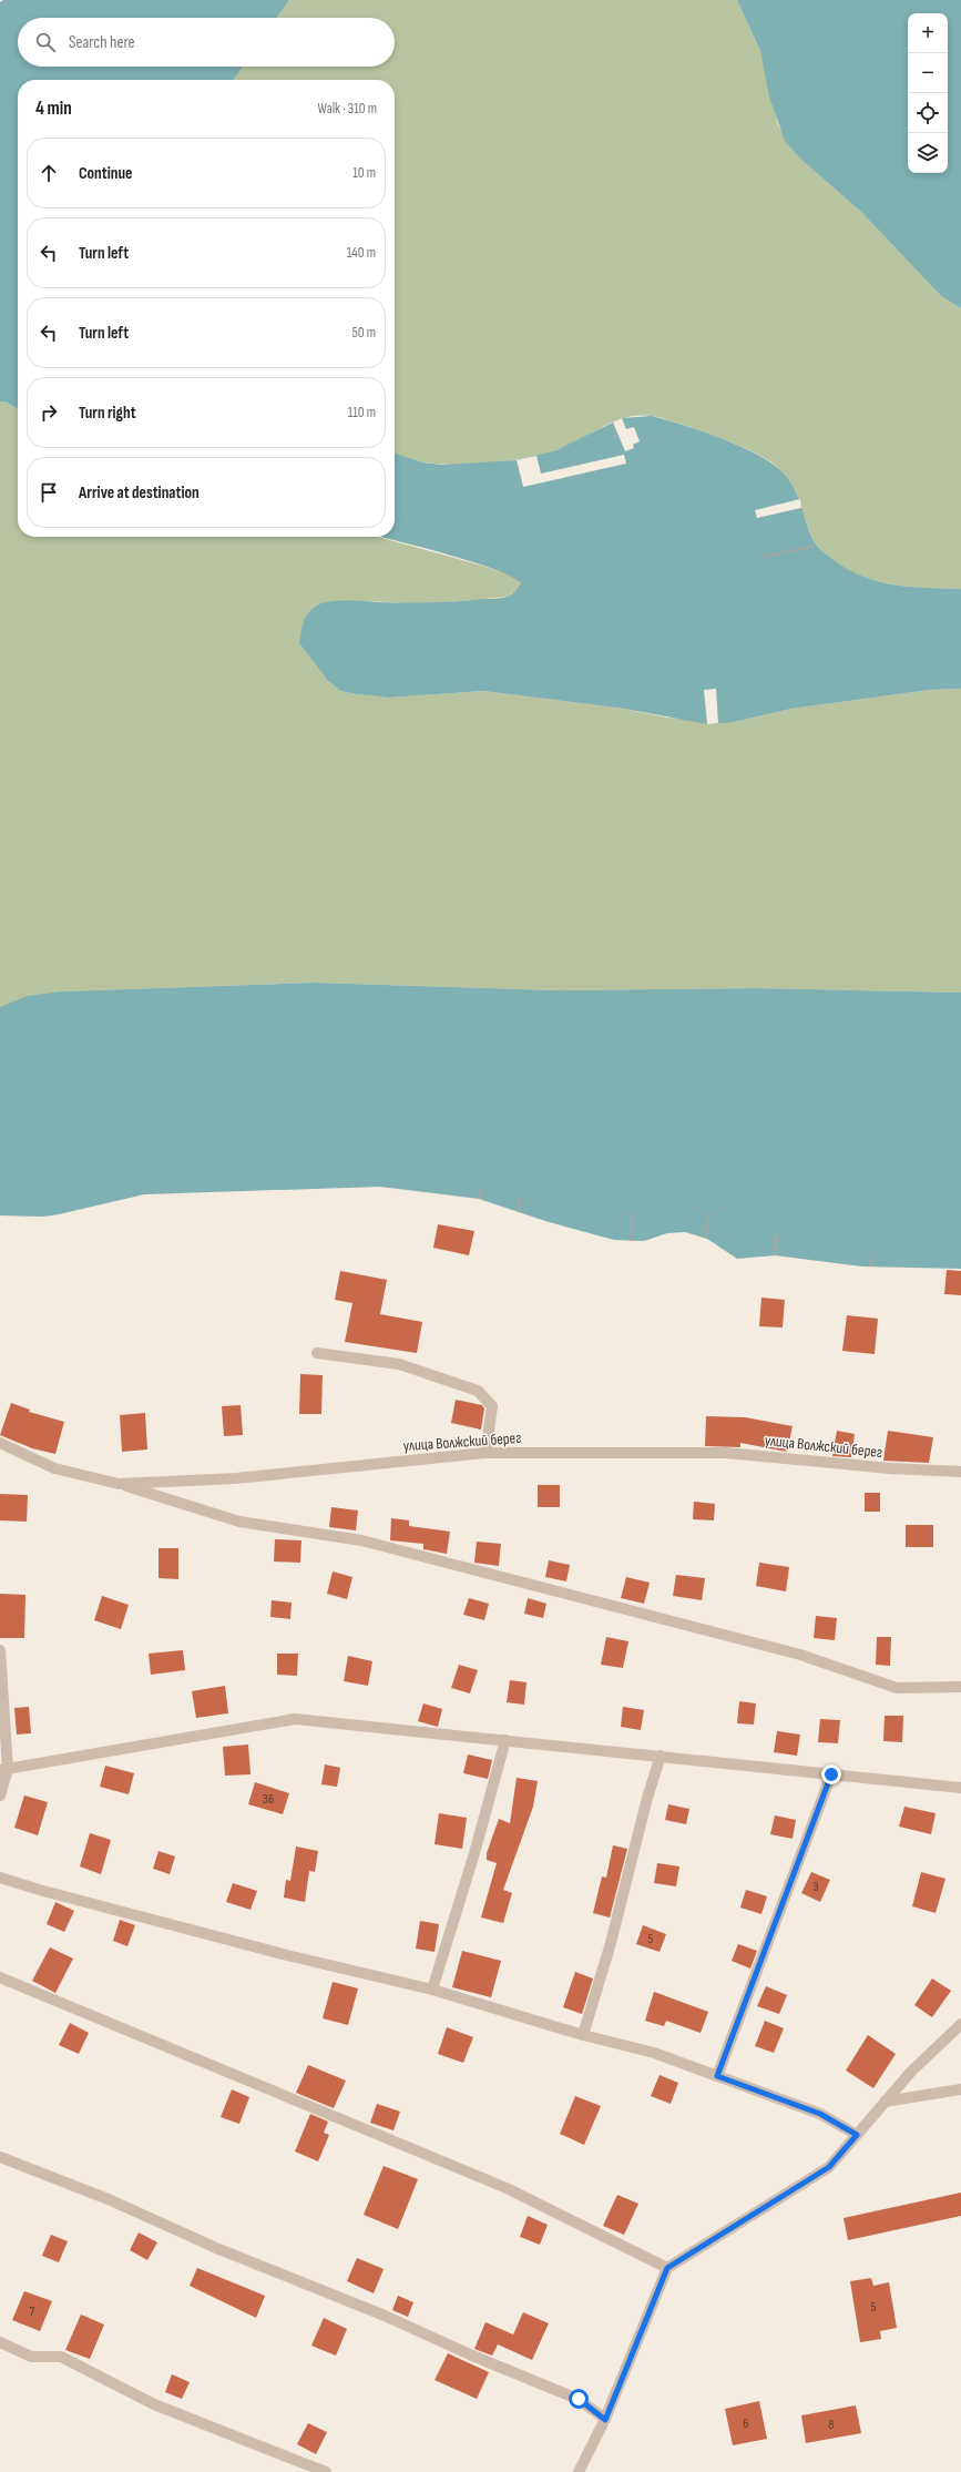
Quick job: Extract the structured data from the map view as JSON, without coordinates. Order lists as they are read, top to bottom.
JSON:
{
  "streets": {
    "street": ["улица Волжский берег"]
  },
  "house_numbers": [
    "36",
    "3",
    "5",
    "5",
    "7",
    "6",
    "8"
  ],
  "page": {
    "map_buttons": ["+", "−"],
    "search": "Search here",
    "heading": ["4 min", "Walk · 310 m"],
    "list": [
      ["Continue", "10 m"],
      ["Turn left", "140 m"],
      ["Turn left", "50 m"],
      ["Turn right", "110 m"],
      "Arrive at destination"
    ]
  }
}
